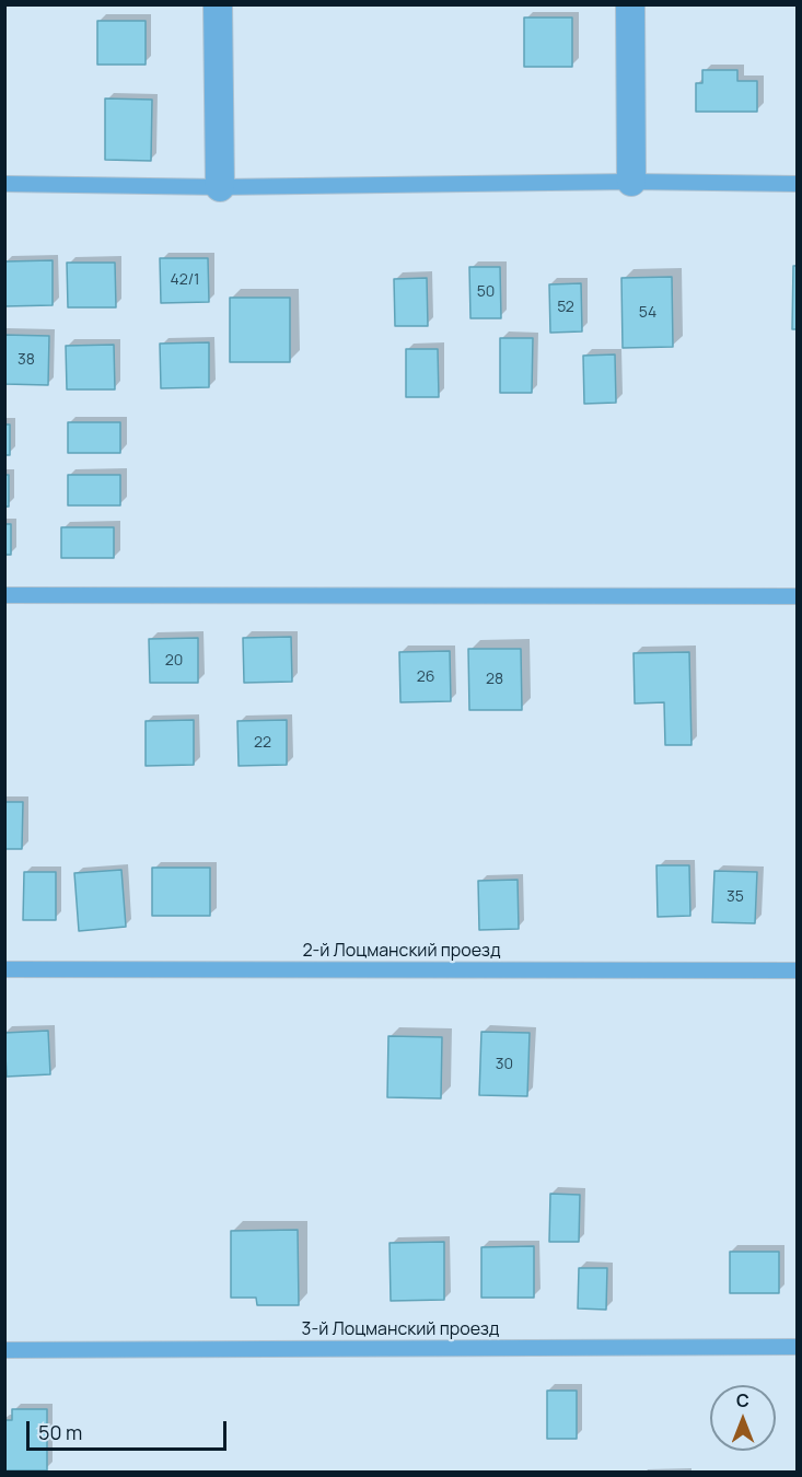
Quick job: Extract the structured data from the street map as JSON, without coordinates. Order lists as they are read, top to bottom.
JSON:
{
  "streets": {
    "lane": ["2-й Лоцманский проезд", "3-й Лоцманский проезд"]
  },
  "house_numbers": [
    "42/1",
    "50",
    "52",
    "54",
    "38",
    "20",
    "26",
    "28",
    "22",
    "35",
    "30"
  ],
  "scale_bar": "50 m",
  "north": "top"
}
